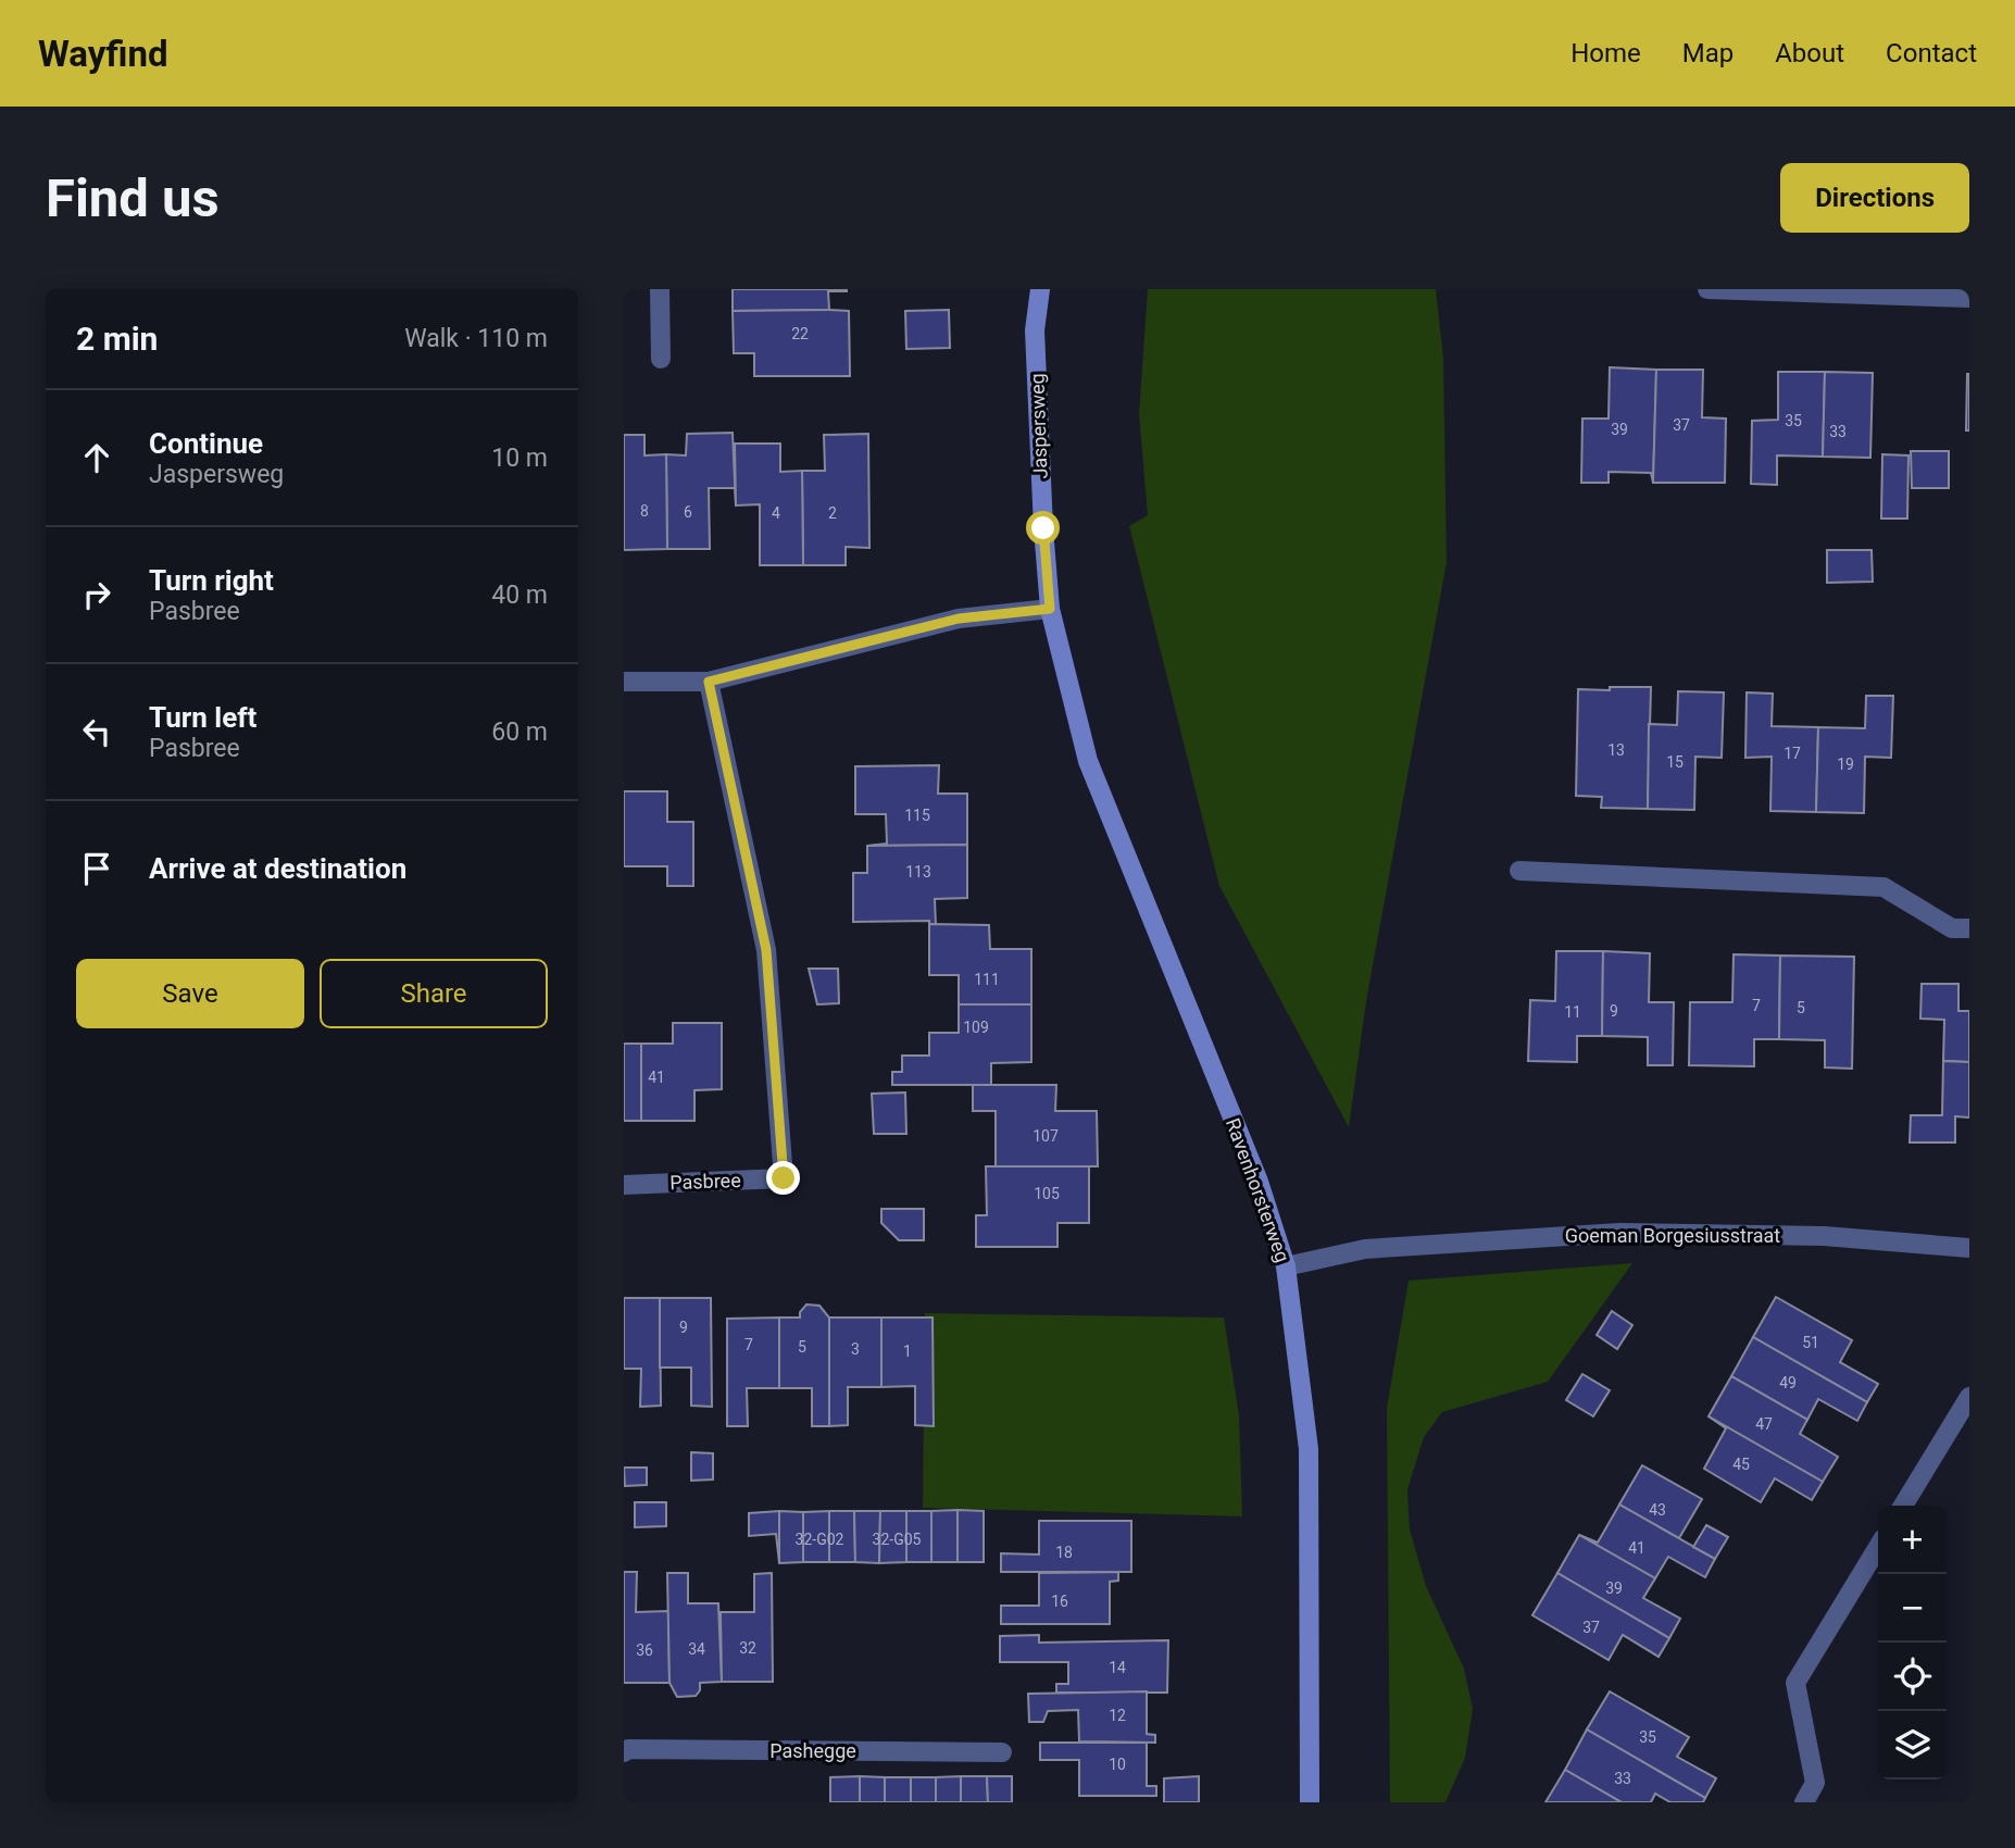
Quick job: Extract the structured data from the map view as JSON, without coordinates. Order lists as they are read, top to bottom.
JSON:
{
  "streets": {
    "street": [
      "Jaspersweg",
      "Pasbree",
      "Ravenhorsterweg",
      "Goeman Borgesiusstraat",
      "Pashegge"
    ]
  },
  "crossings": [
    ["Jaspersweg", "Ravenhorsterweg"],
    ["Ravenhorsterweg", "Goeman Borgesiusstraat"]
  ],
  "house_numbers": [
    "22",
    "35",
    "37",
    "39",
    "33",
    "8",
    "6",
    "4",
    "2",
    "13",
    "17",
    "15",
    "19",
    "115",
    "113",
    "111",
    "7",
    "5",
    "9",
    "11",
    "109",
    "41",
    "107",
    "105",
    "9",
    "51",
    "7",
    "5",
    "3",
    "1",
    "49",
    "47",
    "45",
    "43",
    "32-G02",
    "32-G05",
    "41",
    "18",
    "39",
    "16",
    "37",
    "32",
    "34",
    "36",
    "14",
    "12",
    "35",
    "10",
    "33"
  ],
  "page": {
    "header": "Wayfind",
    "nav": [
      "Home",
      "Map",
      "About",
      "Contact"
    ],
    "buttons": [
      "Directions",
      ["Save", "Share"]
    ],
    "title": "Find us",
    "heading": ["2 min", "Walk · 110 m"],
    "list": [
      ["Continue", "Jaspersweg", "10 m"],
      ["Turn right", "Pasbree", "40 m"],
      ["Turn left", "Pasbree", "60 m"],
      "Arrive at destination"
    ],
    "map_buttons": ["+", "−"]
  }
}
